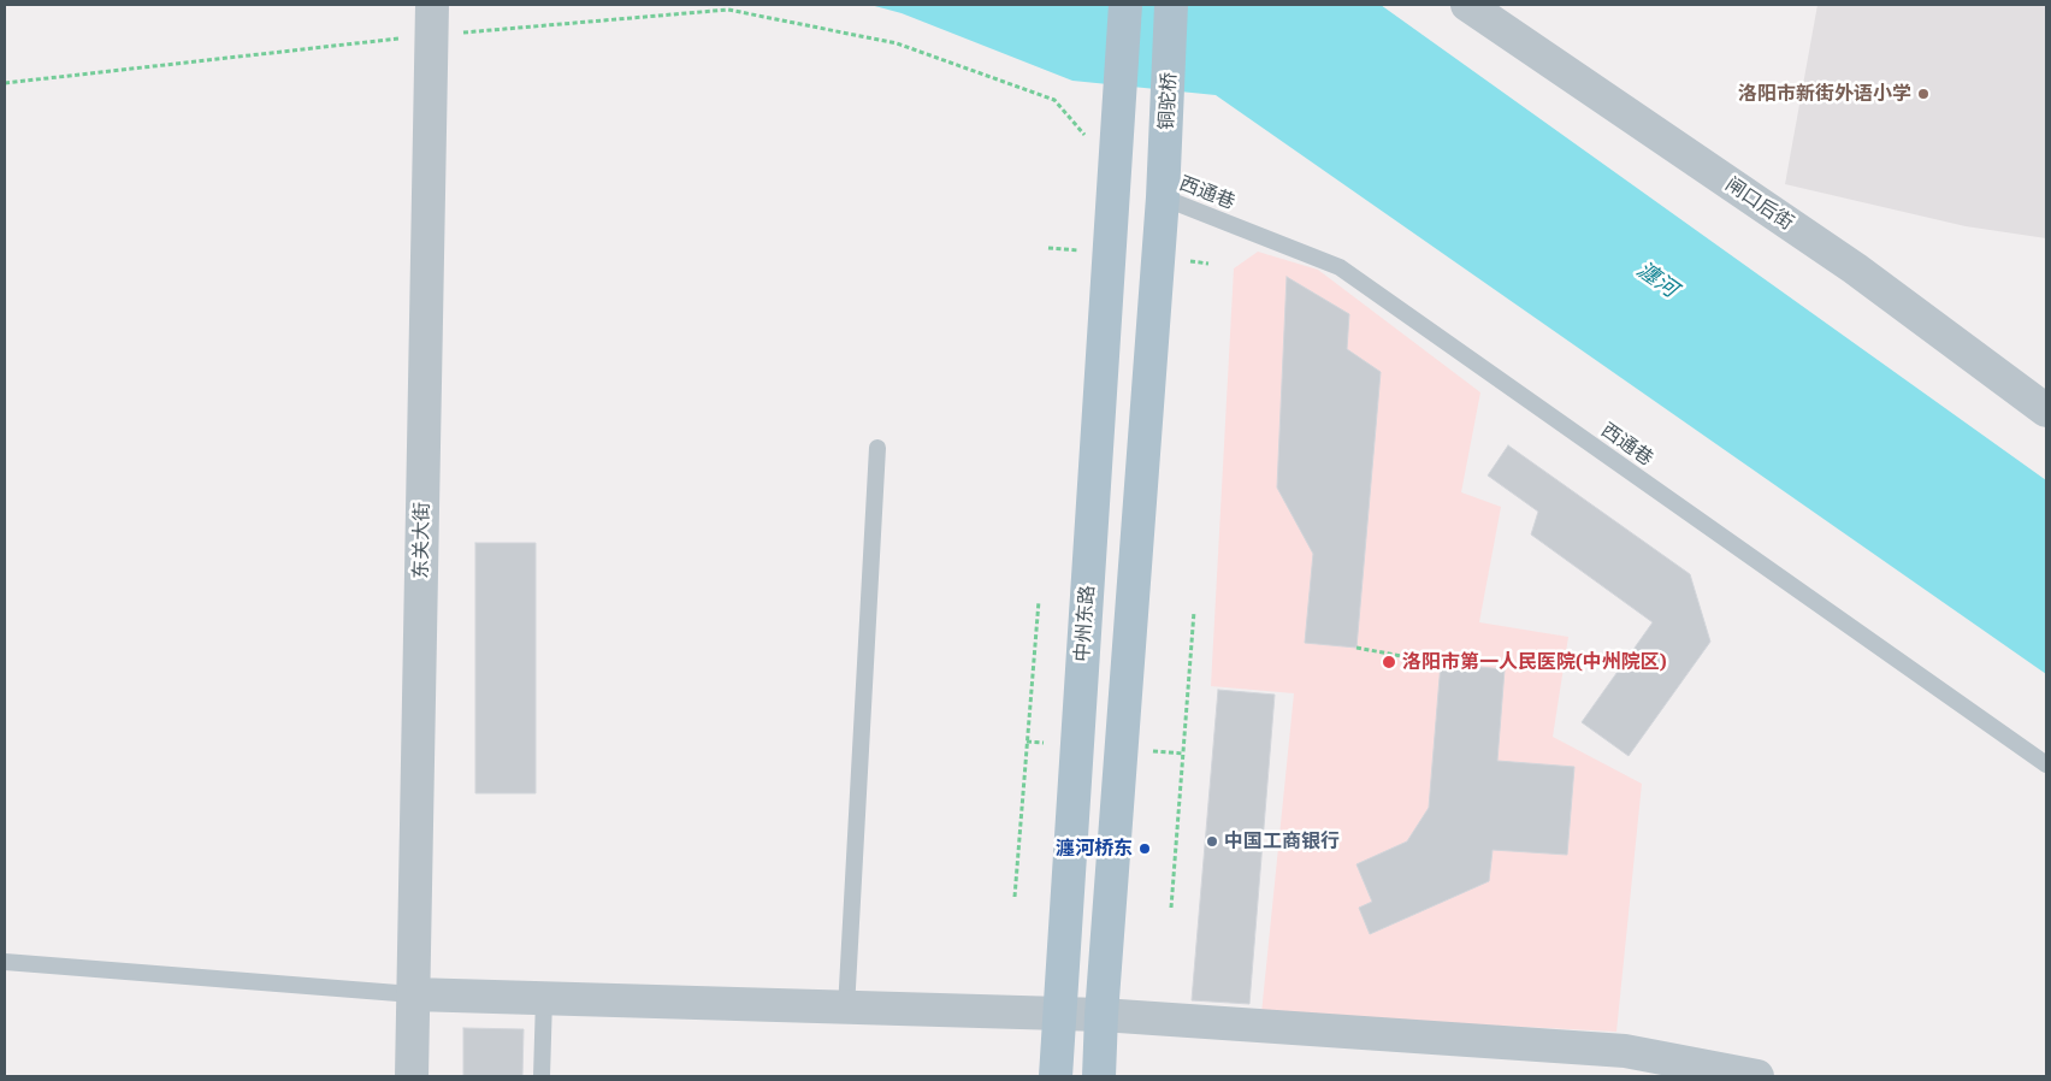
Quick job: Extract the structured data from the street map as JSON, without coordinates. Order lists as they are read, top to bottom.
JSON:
{
  "streets": {
    "main road": ["铜驼桥", "中州东路"],
    "street": ["闸口后街", "东关大街"],
    "lane": ["西通巷"]
  },
  "crossings": [
    ["铜驼桥", "西通巷"]
  ],
  "water": ["瀍河"],
  "places": [
    "洛阳市新街外语小学",
    "洛阳市第一人民医院(中州院区)",
    "中国工商银行",
    "瀍河桥东"
  ]
}
